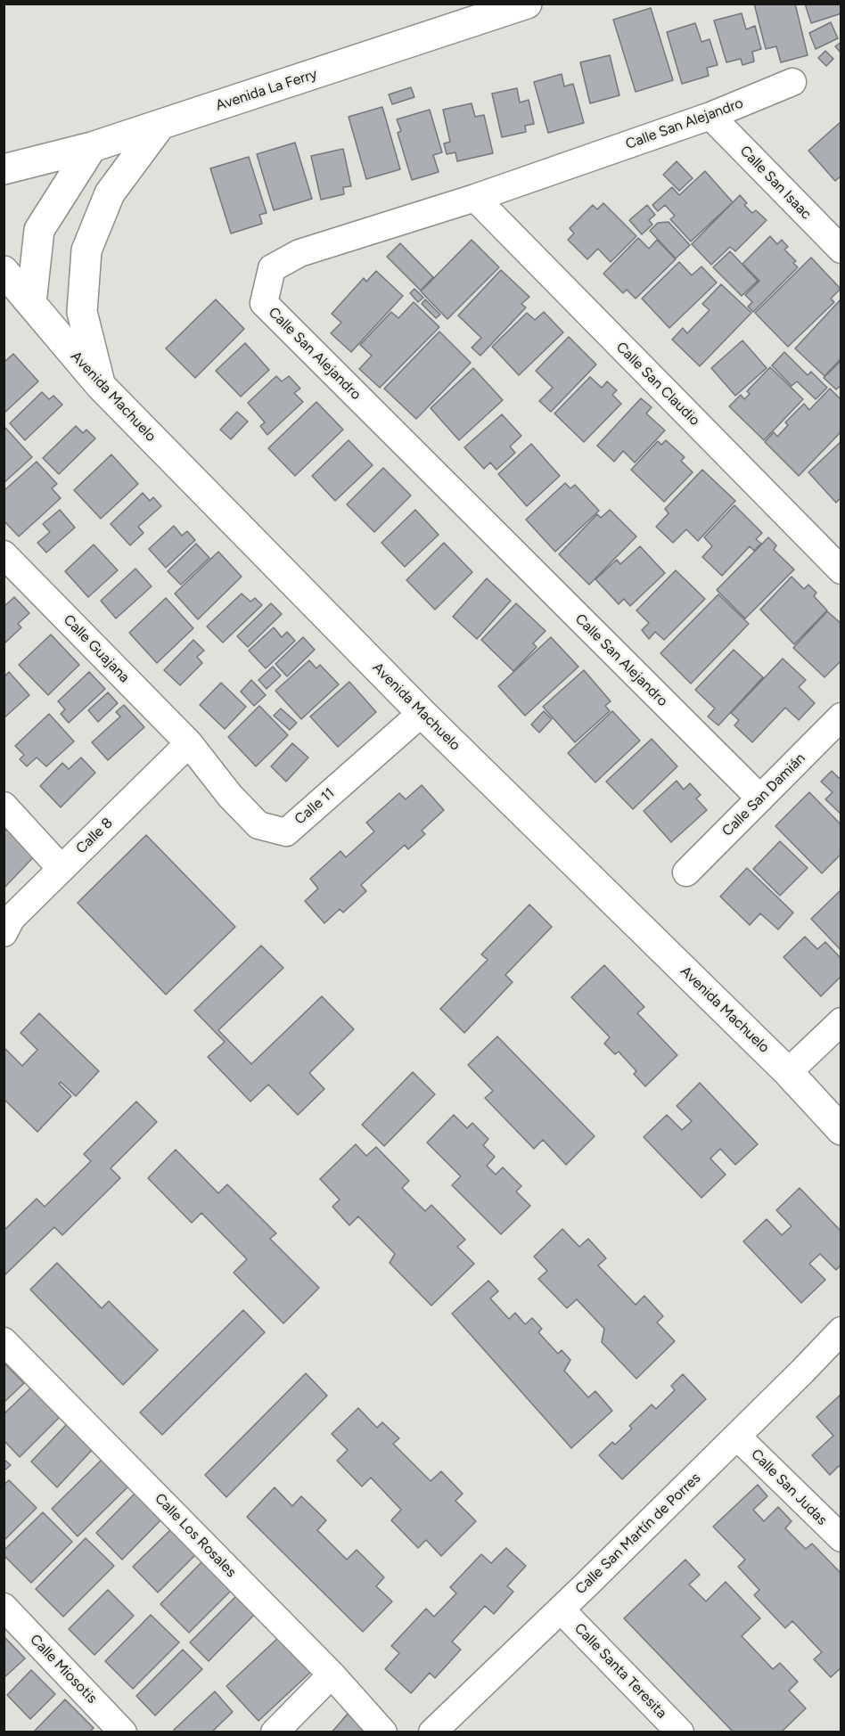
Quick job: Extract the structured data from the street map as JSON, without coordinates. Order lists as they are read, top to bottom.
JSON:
{
  "streets": {
    "street": [
      "Avenida La Ferry",
      "Calle San Alejandro",
      "Calle San Isaac",
      "Calle San Claudio",
      "Avenida Machuelo",
      "Calle Guajana",
      "Calle San Damián",
      "Calle 11",
      "Calle 8",
      "Calle San Judas",
      "Calle San Martín de Porres",
      "Calle Los Rosales",
      "Calle Miosotis",
      "Calle Santa Teresita"
    ]
  },
  "crossings": [
    ["Calle San Alejandro", "Calle San Isaac"],
    ["Calle San Alejandro", "Calle San Claudio"],
    ["Calle San Alejandro", "Calle San Damián"],
    ["Avenida Machuelo", "Calle 11"],
    ["Calle Guajana", "Calle 11"],
    ["Calle Guajana", "Calle 8"],
    ["Calle 11", "Calle 8"],
    ["Calle San Judas", "Calle San Martín de Porres"],
    ["Calle San Martín de Porres", "Calle Santa Teresita"]
  ]
}
